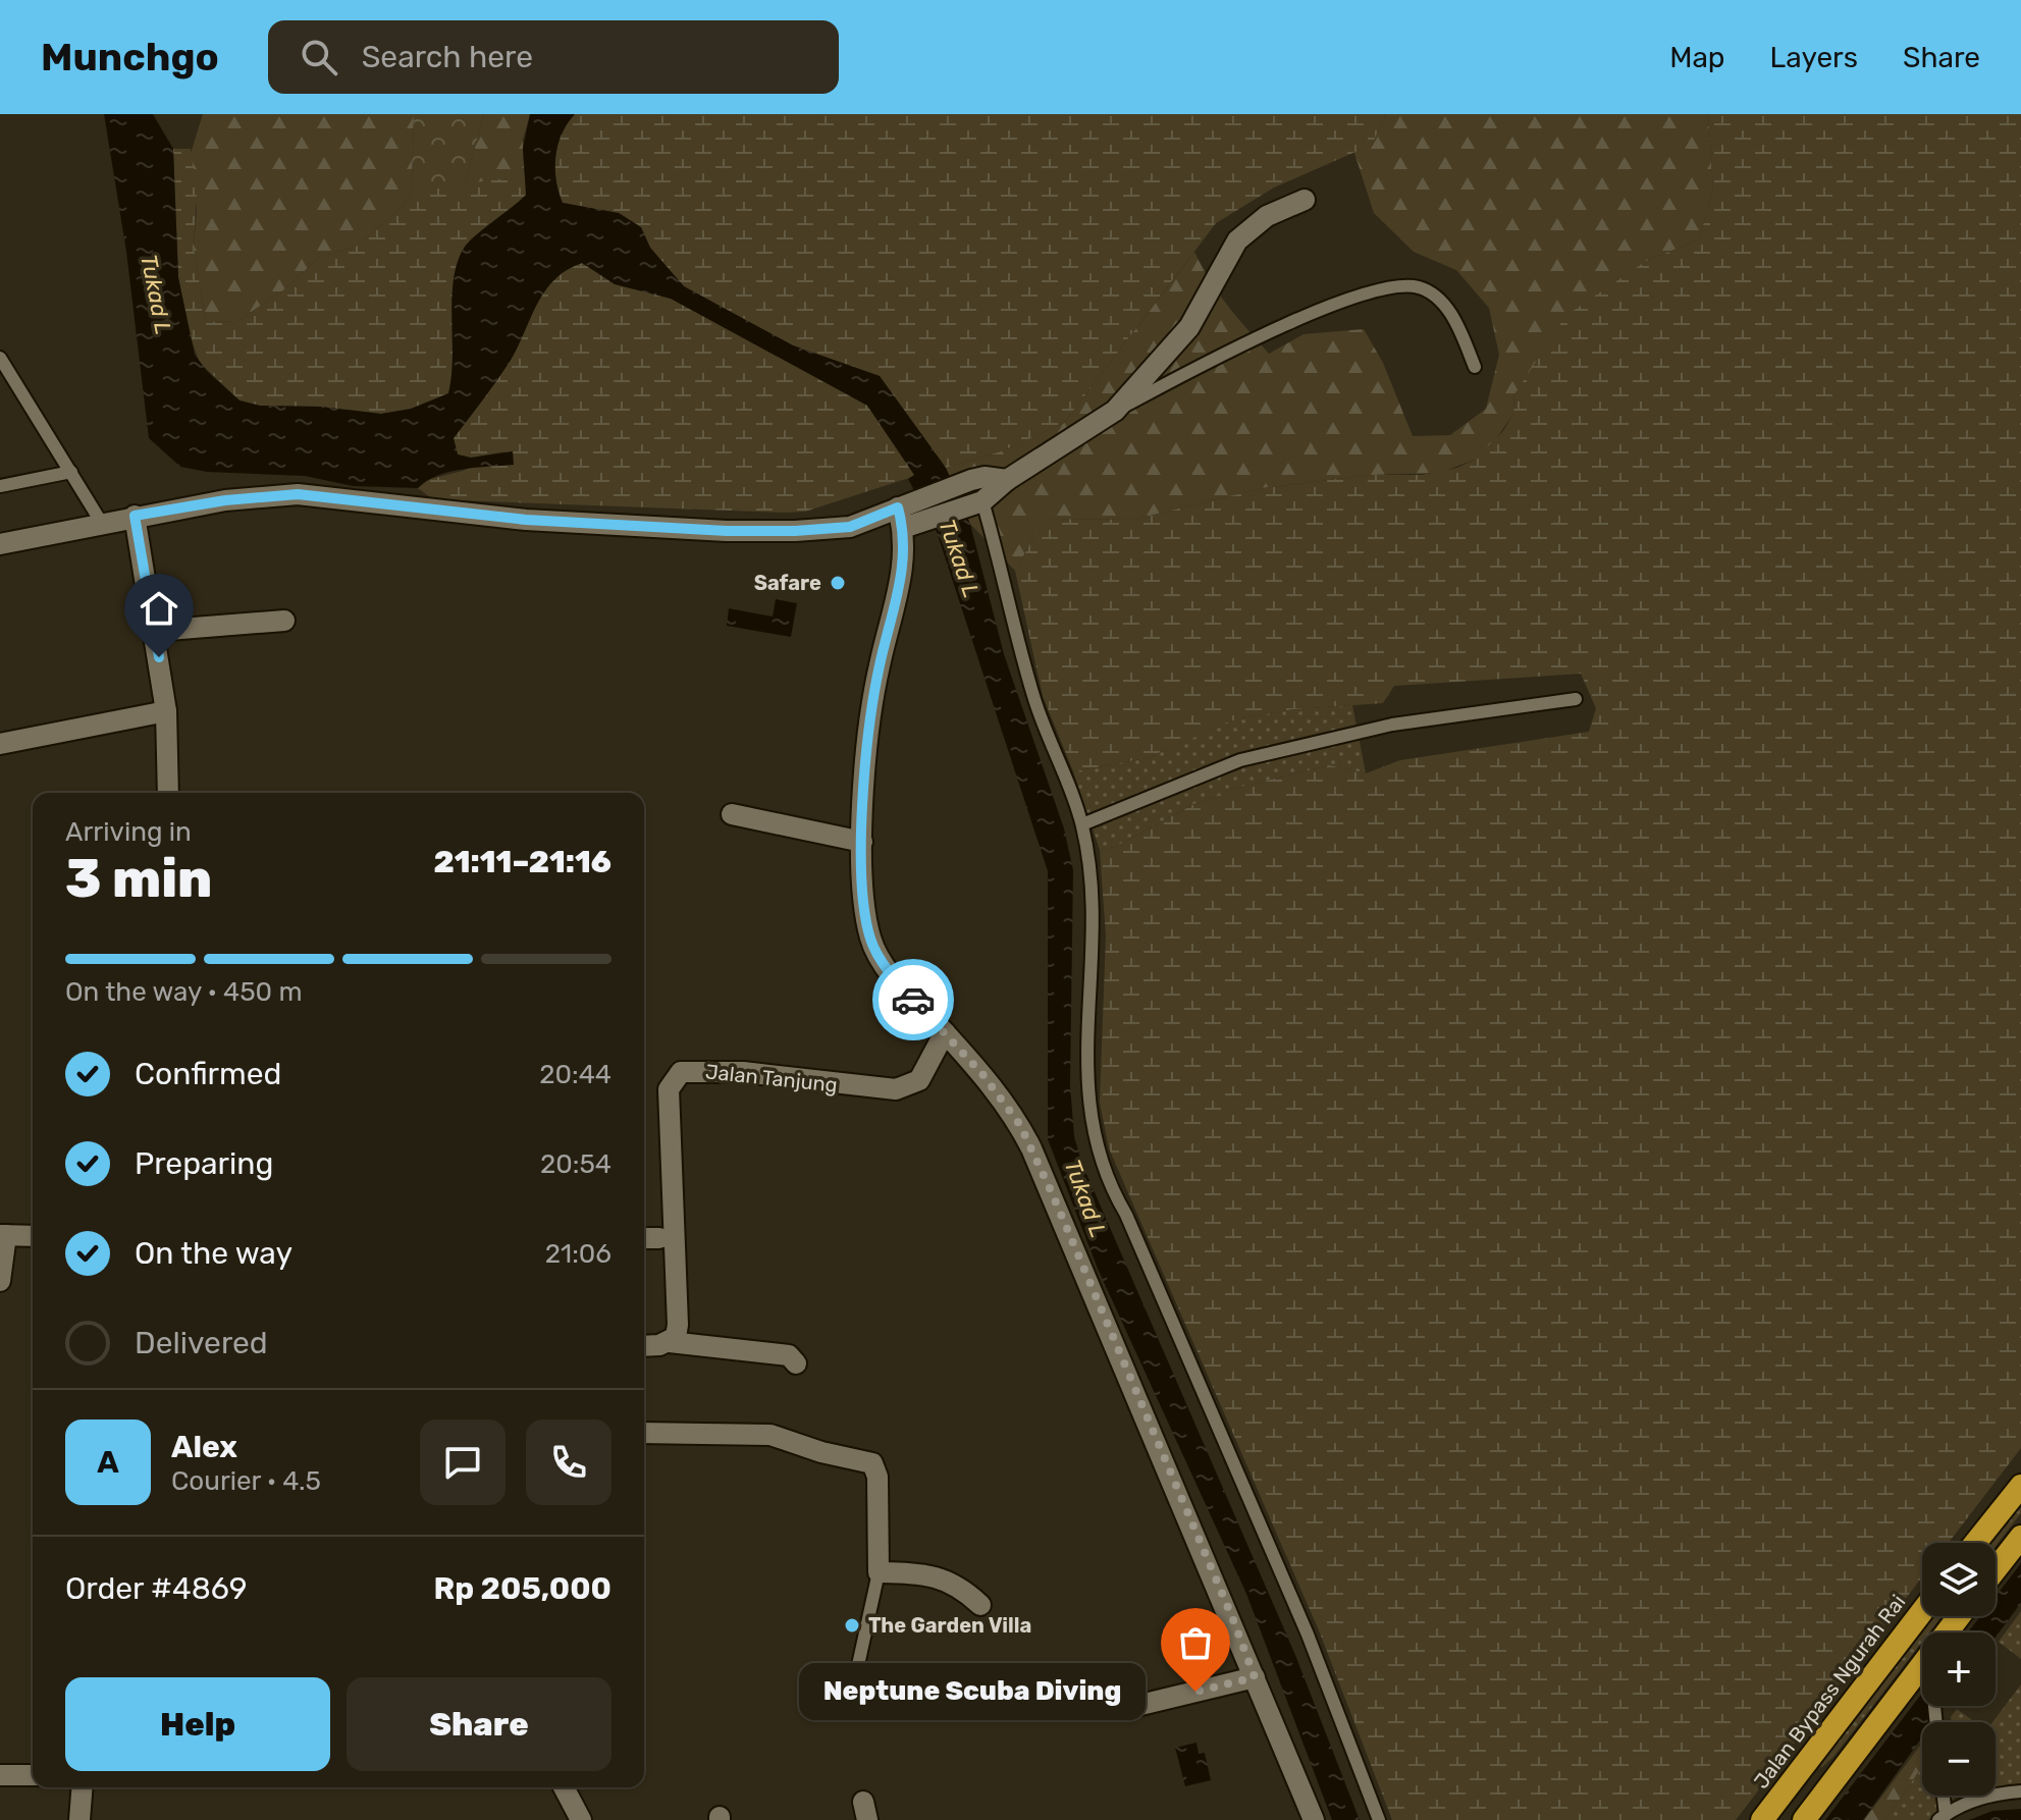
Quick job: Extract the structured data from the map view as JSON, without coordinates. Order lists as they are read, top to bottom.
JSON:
{
  "streets": {
    "highway": ["Jalan Bypass Ngurah Rai"],
    "street": ["Jalan Tanjung"]
  },
  "water": ["Tukad L"],
  "places": ["Safare", "The Garden Villa", "Neptune Scuba Diving"],
  "page": {
    "header": "Munchgo",
    "search": "Search here",
    "nav": ["Map", "Layers", "Share"],
    "heading": ["3 min", "Arriving in", "21:11–21:16"],
    "panel": [
      "Alex",
      "Courier · 4.5",
      "Order #4869",
      "Rp 205,000"
    ],
    "bar": "On the way · 450 m",
    "list": [
      ["Confirmed", "20:44"],
      ["Preparing", "20:54"],
      ["On the way", "21:06"],
      "Delivered"
    ],
    "round": "A",
    "map_buttons": ["+", "−"],
    "buttons": ["Help", "Share"],
    "bubble": "Neptune Scuba Diving"
  }
}
